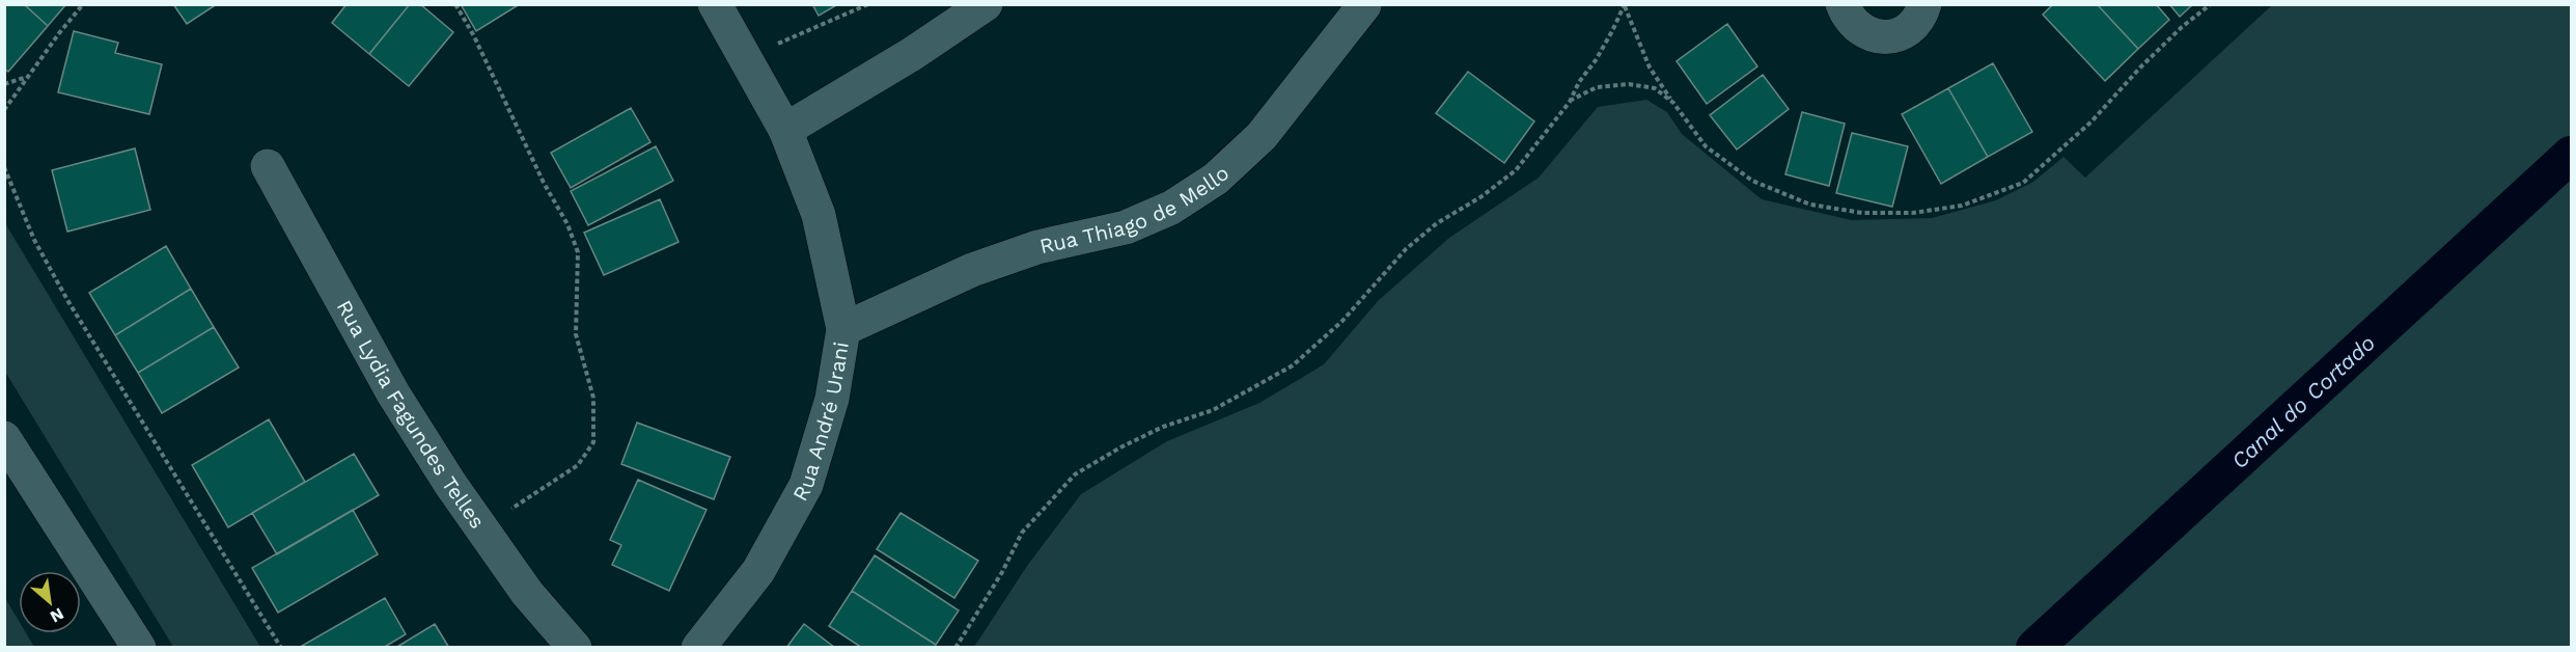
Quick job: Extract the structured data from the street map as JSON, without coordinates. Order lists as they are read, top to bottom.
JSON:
{
  "streets": {
    "street": ["Rua Thiago de Mello", "Rua Lydia Fagundes Telles", "Rua André Urani"]
  },
  "crossings": [
    ["Rua Thiago de Mello", "Rua André Urani"]
  ],
  "water": ["Canal do Cortado"],
  "north": "bottom right"
}
